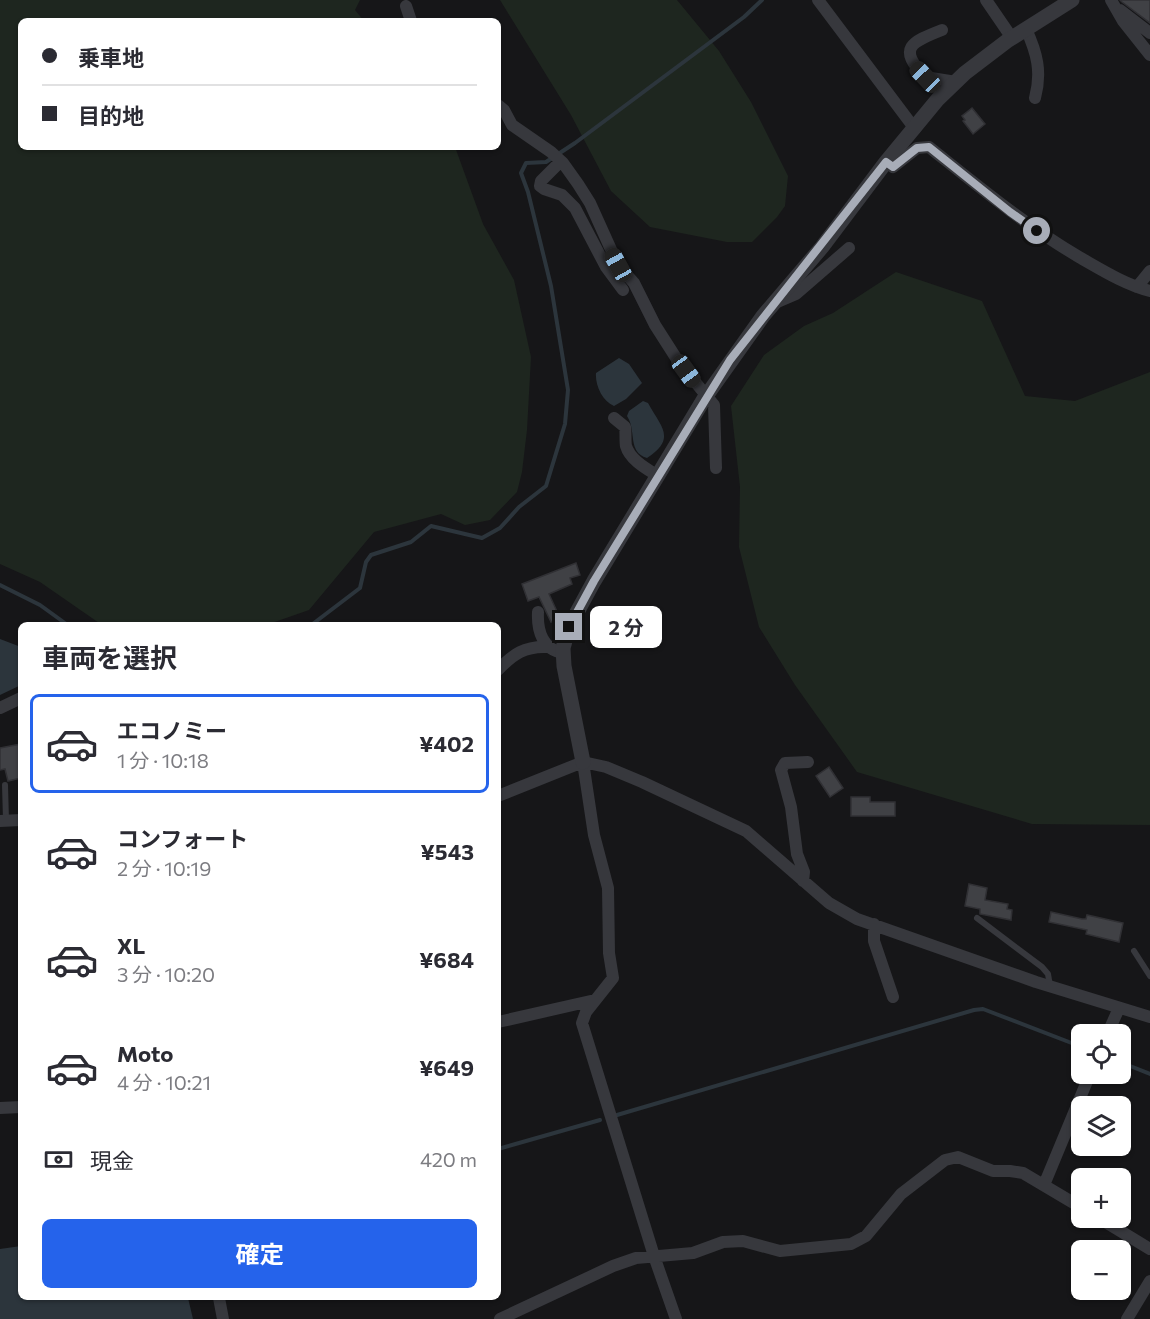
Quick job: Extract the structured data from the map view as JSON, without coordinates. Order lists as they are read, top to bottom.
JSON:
{
  "page": {
    "banner": ["乗車地", "目的地"],
    "bubble": "2 分",
    "heading": "車両を選択",
    "list": [
      {
        "name": "エコノミー",
        "note": "1 分 · 10:18",
        "value": "¥402"
      },
      {
        "name": "コンフォート",
        "note": "2 分 · 10:19",
        "value": "¥543"
      },
      {
        "name": "XL",
        "note": "3 分 · 10:20",
        "value": "¥684"
      },
      {
        "name": "Moto",
        "note": "4 分 · 10:21",
        "value": "¥649"
      }
    ],
    "map_buttons": ["+", "−"],
    "pay": ["現金", "420 m"],
    "buttons": "確定"
  }
}
